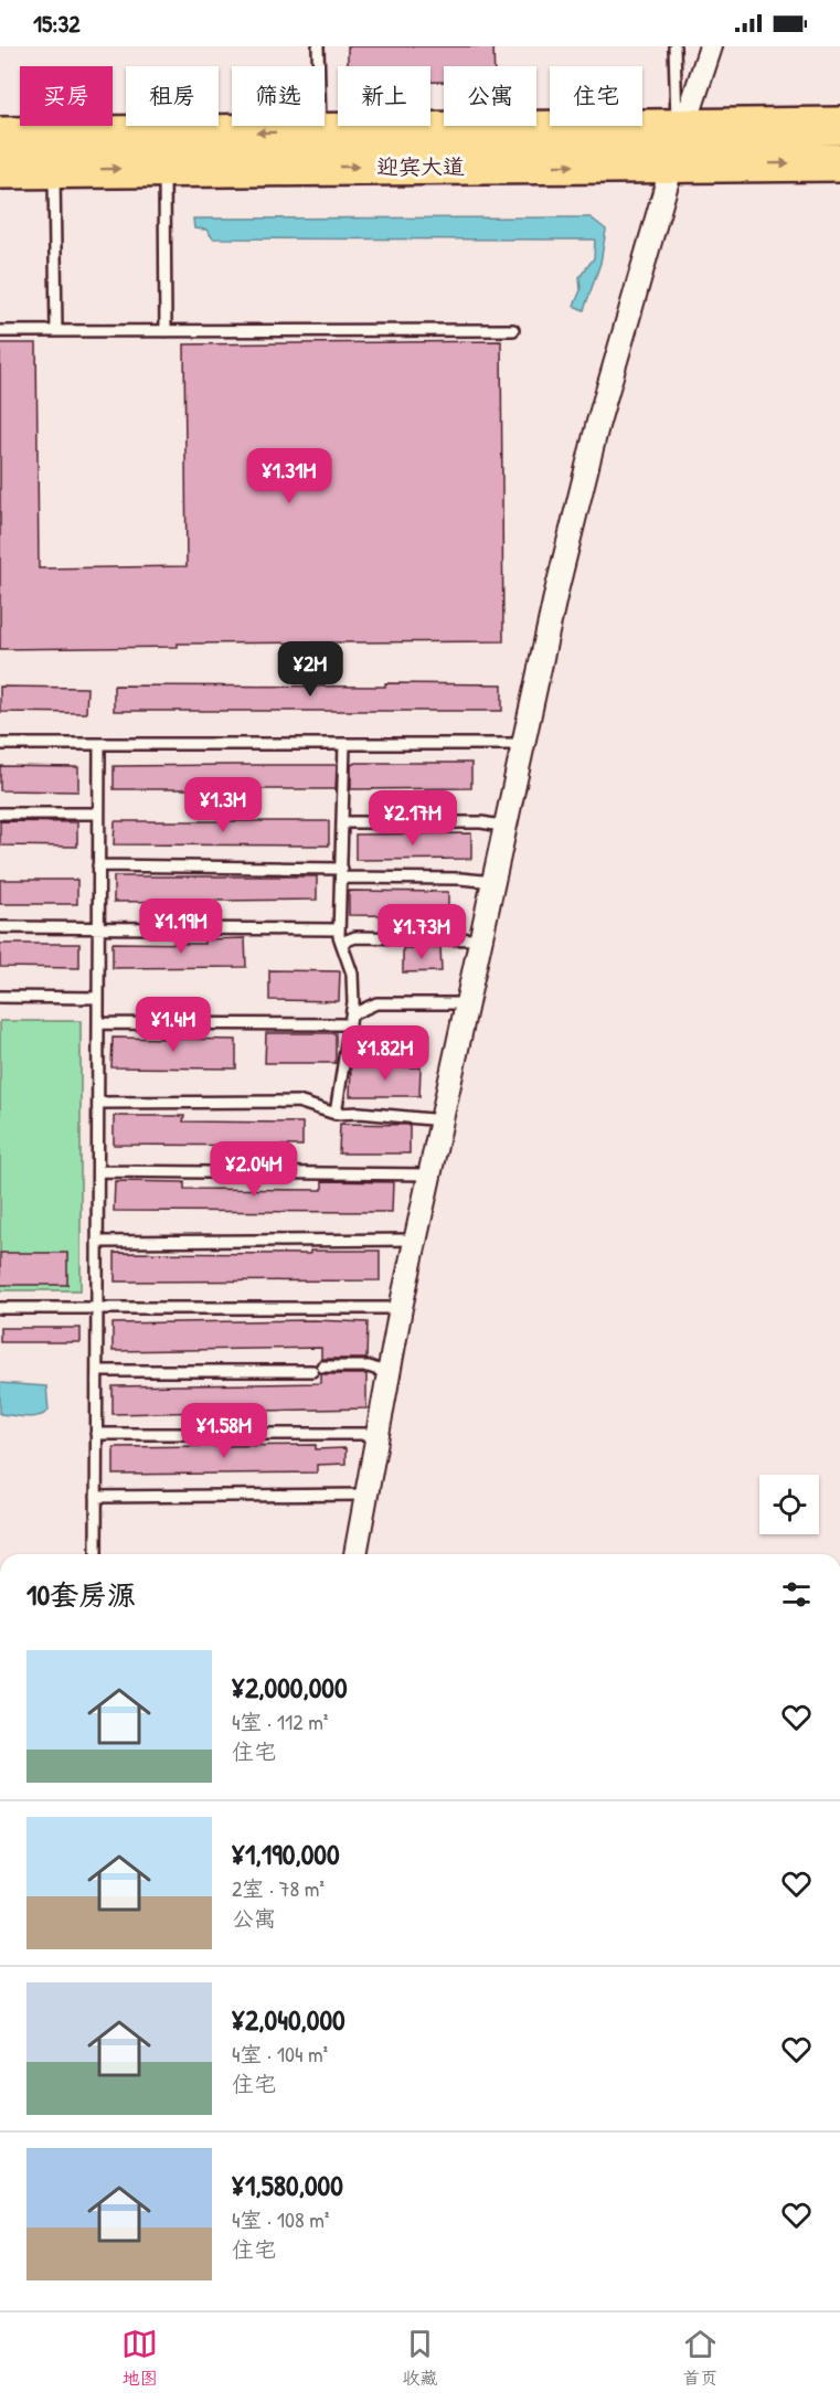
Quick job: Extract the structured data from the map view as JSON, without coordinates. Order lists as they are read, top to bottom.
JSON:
{
  "streets": {
    "highway": ["迎宾大道"]
  },
  "page": {
    "status": "15:32",
    "chip": [
      "买房",
      "租房",
      "筛选",
      "新上",
      "公寓",
      "住宅"
    ],
    "price": [
      "¥1.31M",
      "¥2M",
      "¥1.3M",
      "¥2.17M",
      "¥1.19M",
      "¥1.73M",
      "¥1.4M",
      "¥1.82M",
      "¥2.04M",
      "¥1.58M"
    ],
    "heading": "10套房源",
    "list": [
      {
        "name": "¥2,000,000",
        "note": "4室 · 112 m² · 住宅"
      },
      {
        "name": "¥1,190,000",
        "note": "2室 · 78 m² · 公寓"
      },
      {
        "name": "¥2,040,000",
        "note": "4室 · 104 m² · 住宅"
      },
      {
        "name": "¥1,580,000",
        "note": "4室 · 108 m² · 住宅"
      }
    ],
    "tabs": ["地图", "收藏", "首页"]
  }
}
